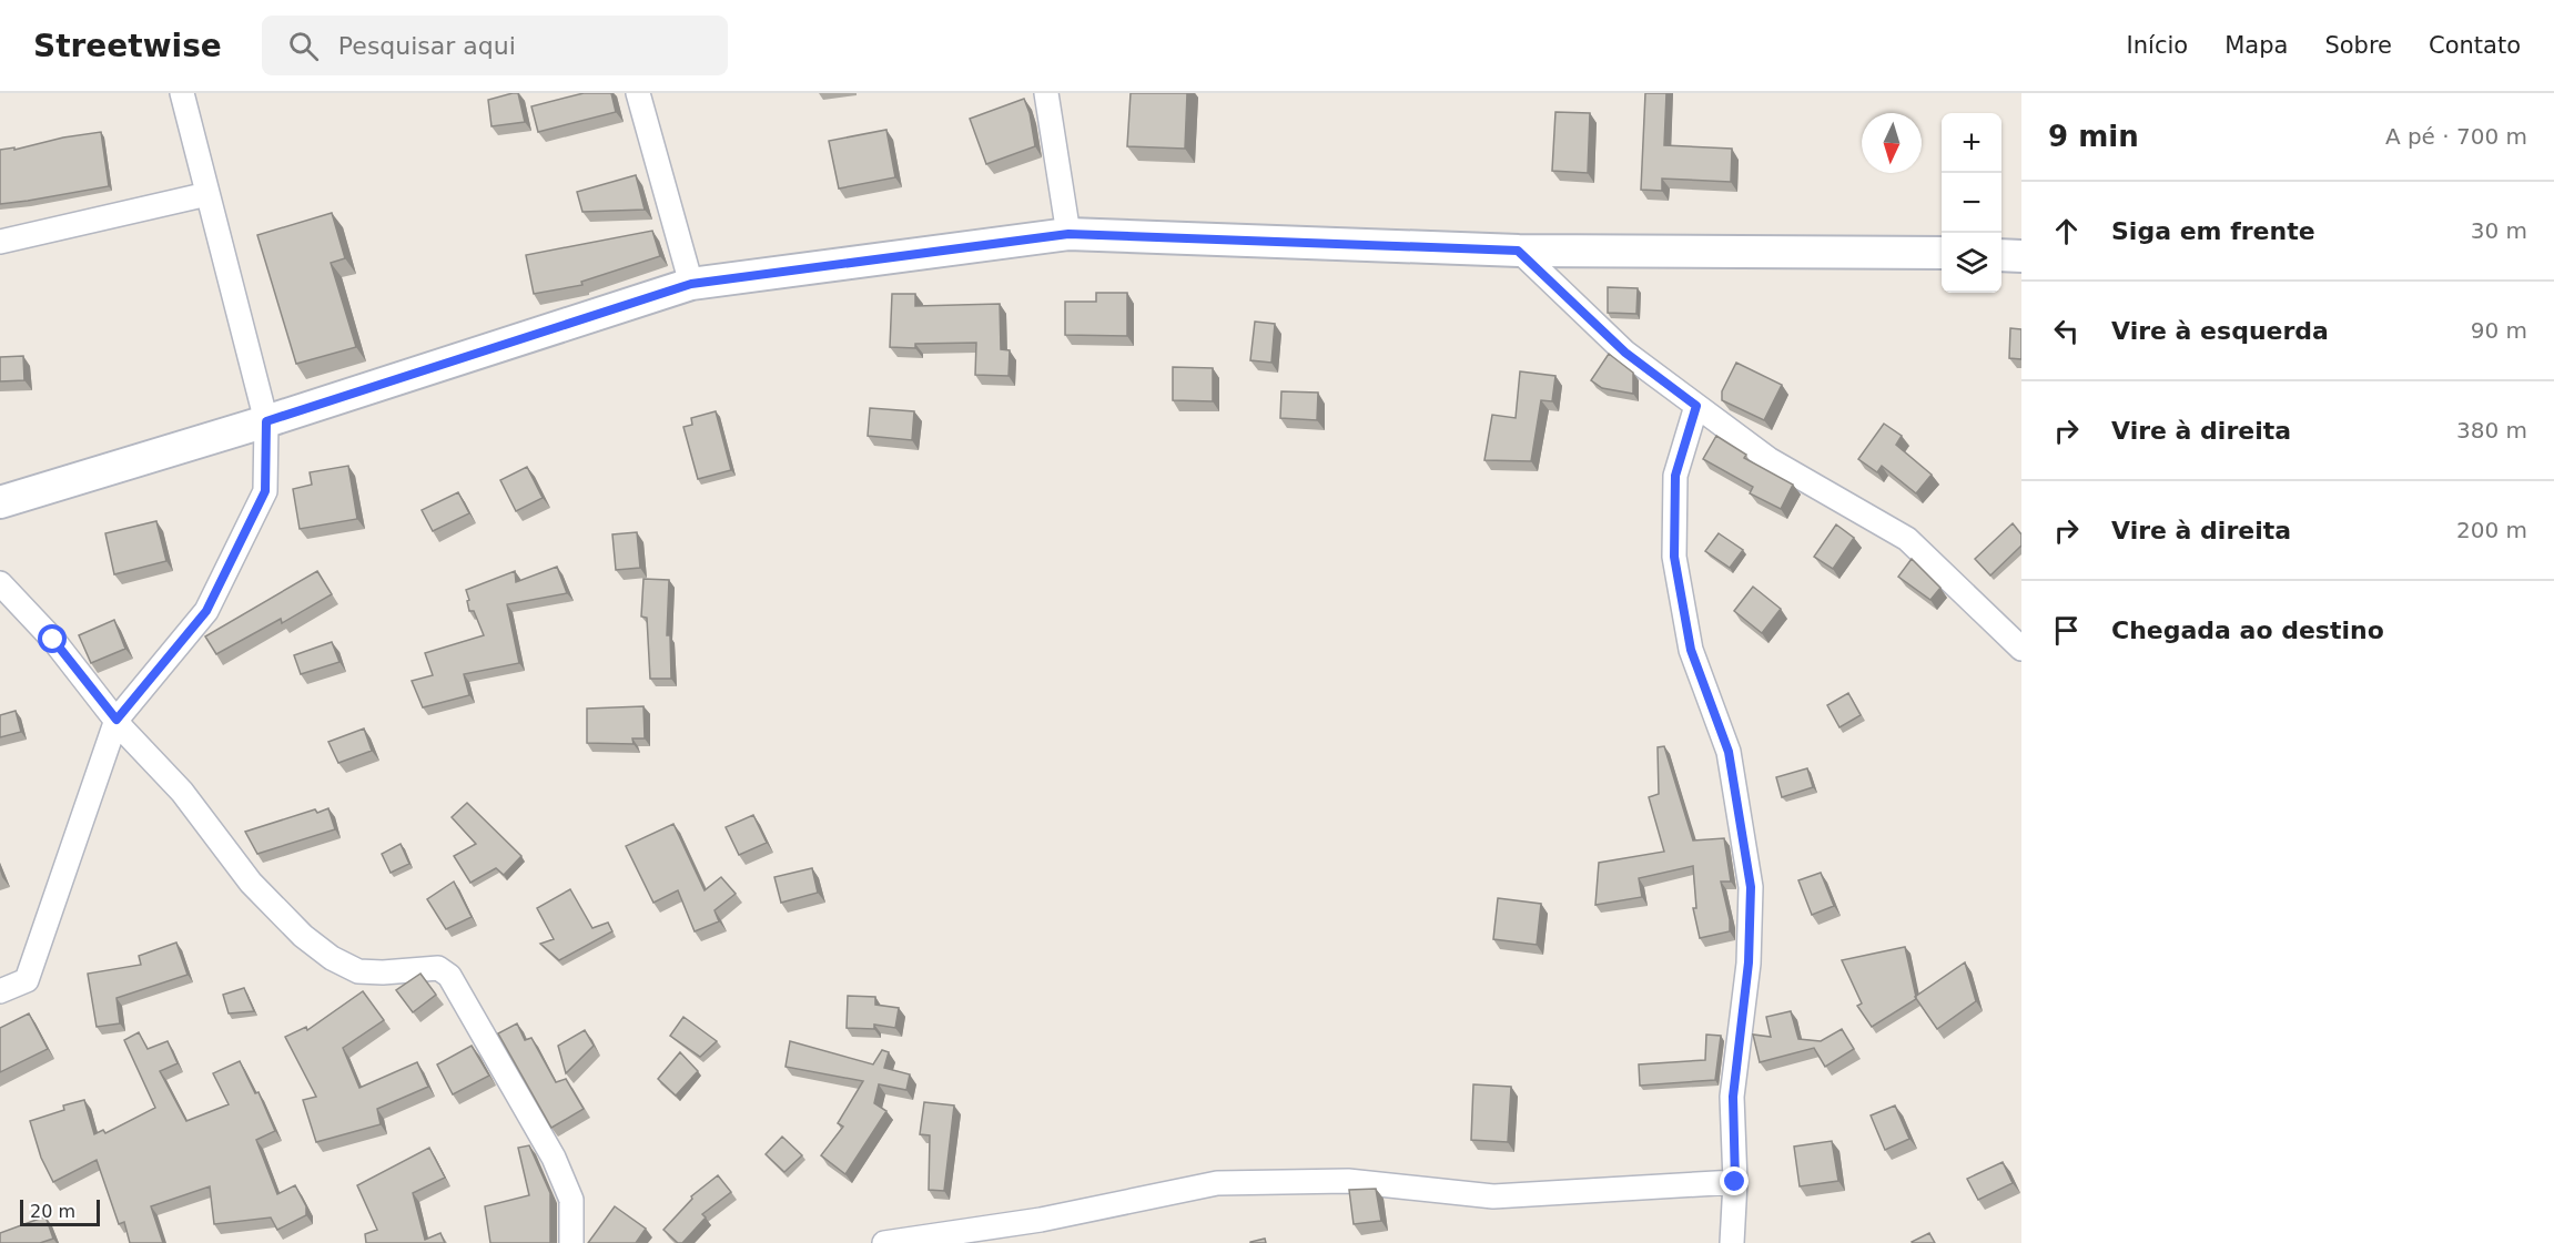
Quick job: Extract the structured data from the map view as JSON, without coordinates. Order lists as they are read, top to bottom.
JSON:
{
  "scale_bar": "20 m",
  "north": "bottom",
  "page": {
    "header": "Streetwise",
    "search": "Pesquisar aqui",
    "nav": [
      "Início",
      "Mapa",
      "Sobre",
      "Contato"
    ],
    "heading": ["9 min", "A pé · 700 m"],
    "map_buttons": ["+", "−"],
    "list": [
      ["Siga em frente", "30 m"],
      ["Vire à esquerda", "90 m"],
      ["Vire à direita", "380 m"],
      ["Vire à direita", "200 m"],
      "Chegada ao destino"
    ],
    "scale": "20 m"
  }
}
